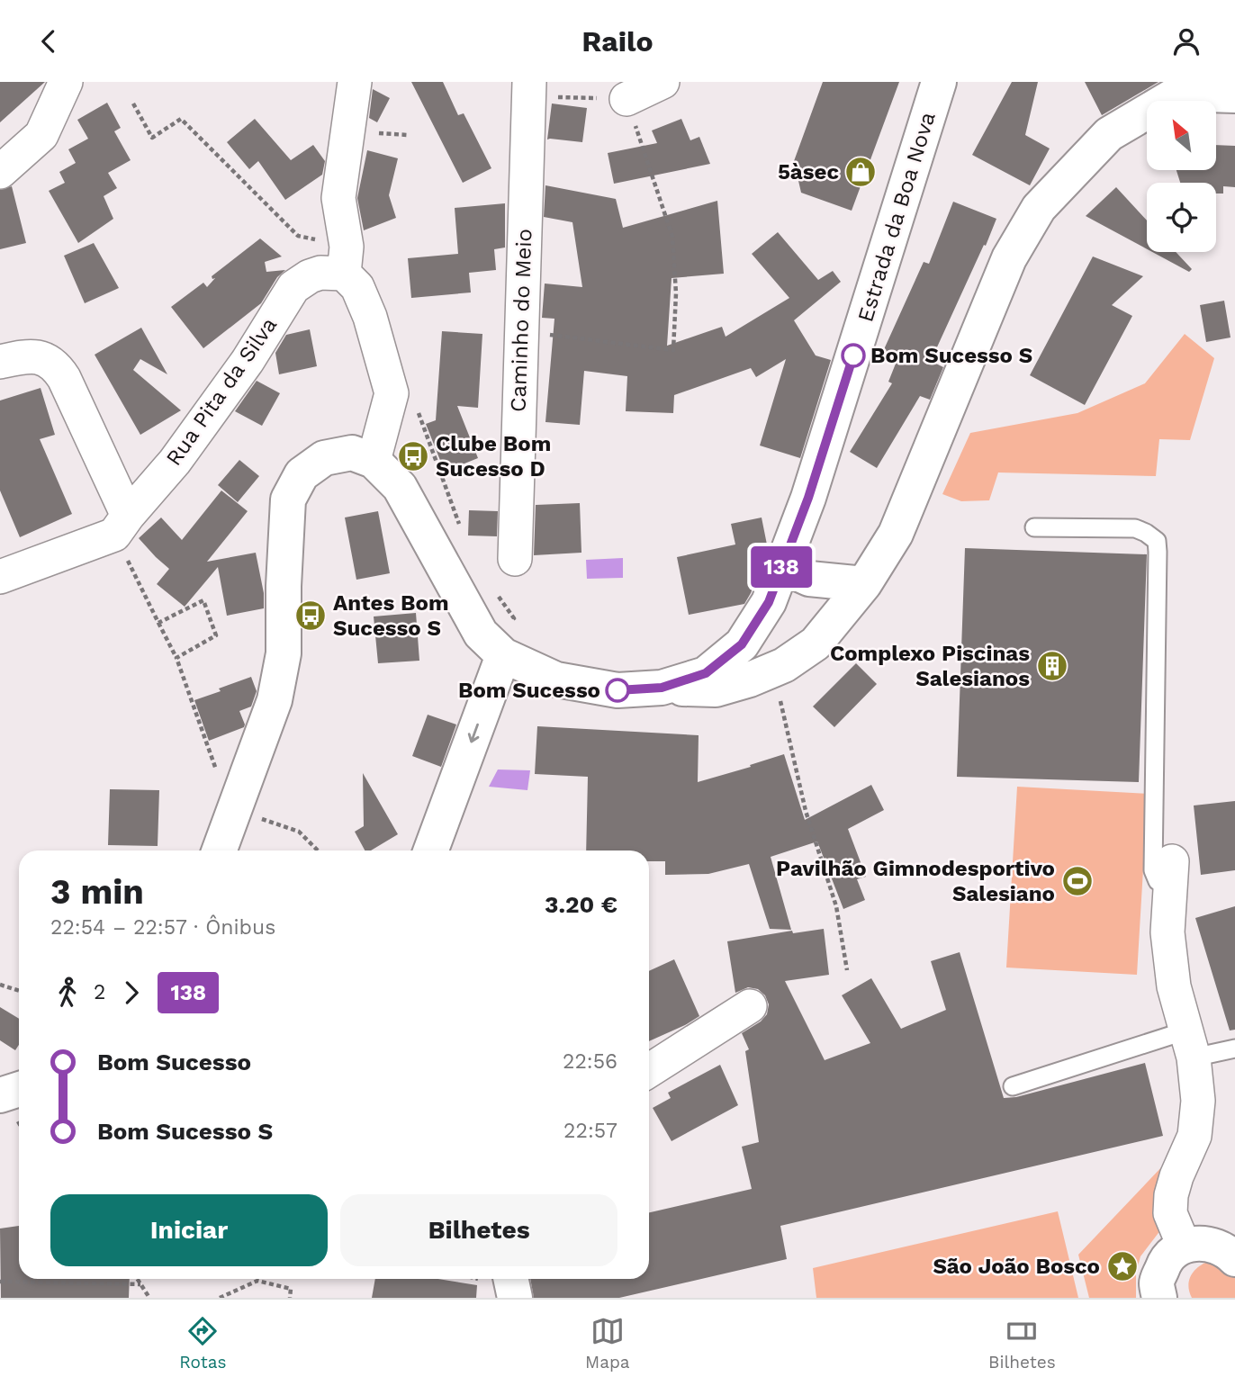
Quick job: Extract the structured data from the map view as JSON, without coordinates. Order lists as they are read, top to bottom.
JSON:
{
  "streets": {
    "main road": ["Estrada da Boa Nova"],
    "street": ["Caminho do Meio", "Rua Pita da Silva"]
  },
  "places": {
    "shop": ["5àsec"],
    "other": ["Bom Sucesso S", "Bom Sucesso"],
    "bus stop": ["Clube Bom Sucesso D", "Antes Bom Sucesso S"],
    "building": ["Complexo Piscinas Salesianos"],
    "sports": ["Pavilhão Gimnodesportivo Salesiano"],
    "place": ["São João Bosco"]
  },
  "lines": ["bus line 138"],
  "north": "top left",
  "page": {
    "header": "Railo",
    "on_map": "138",
    "heading": ["3 min", "22:54 – 22:57 · Ônibus", "3.20 €"],
    "legs": ["2", "138"],
    "list": [
      {
        "name": "Bom Sucesso",
        "value": "22:56"
      },
      {
        "name": "Bom Sucesso S",
        "value": "22:57"
      }
    ],
    "buttons": ["Iniciar", "Bilhetes"],
    "tabs": ["Rotas", "Mapa", "Bilhetes"]
  }
}
